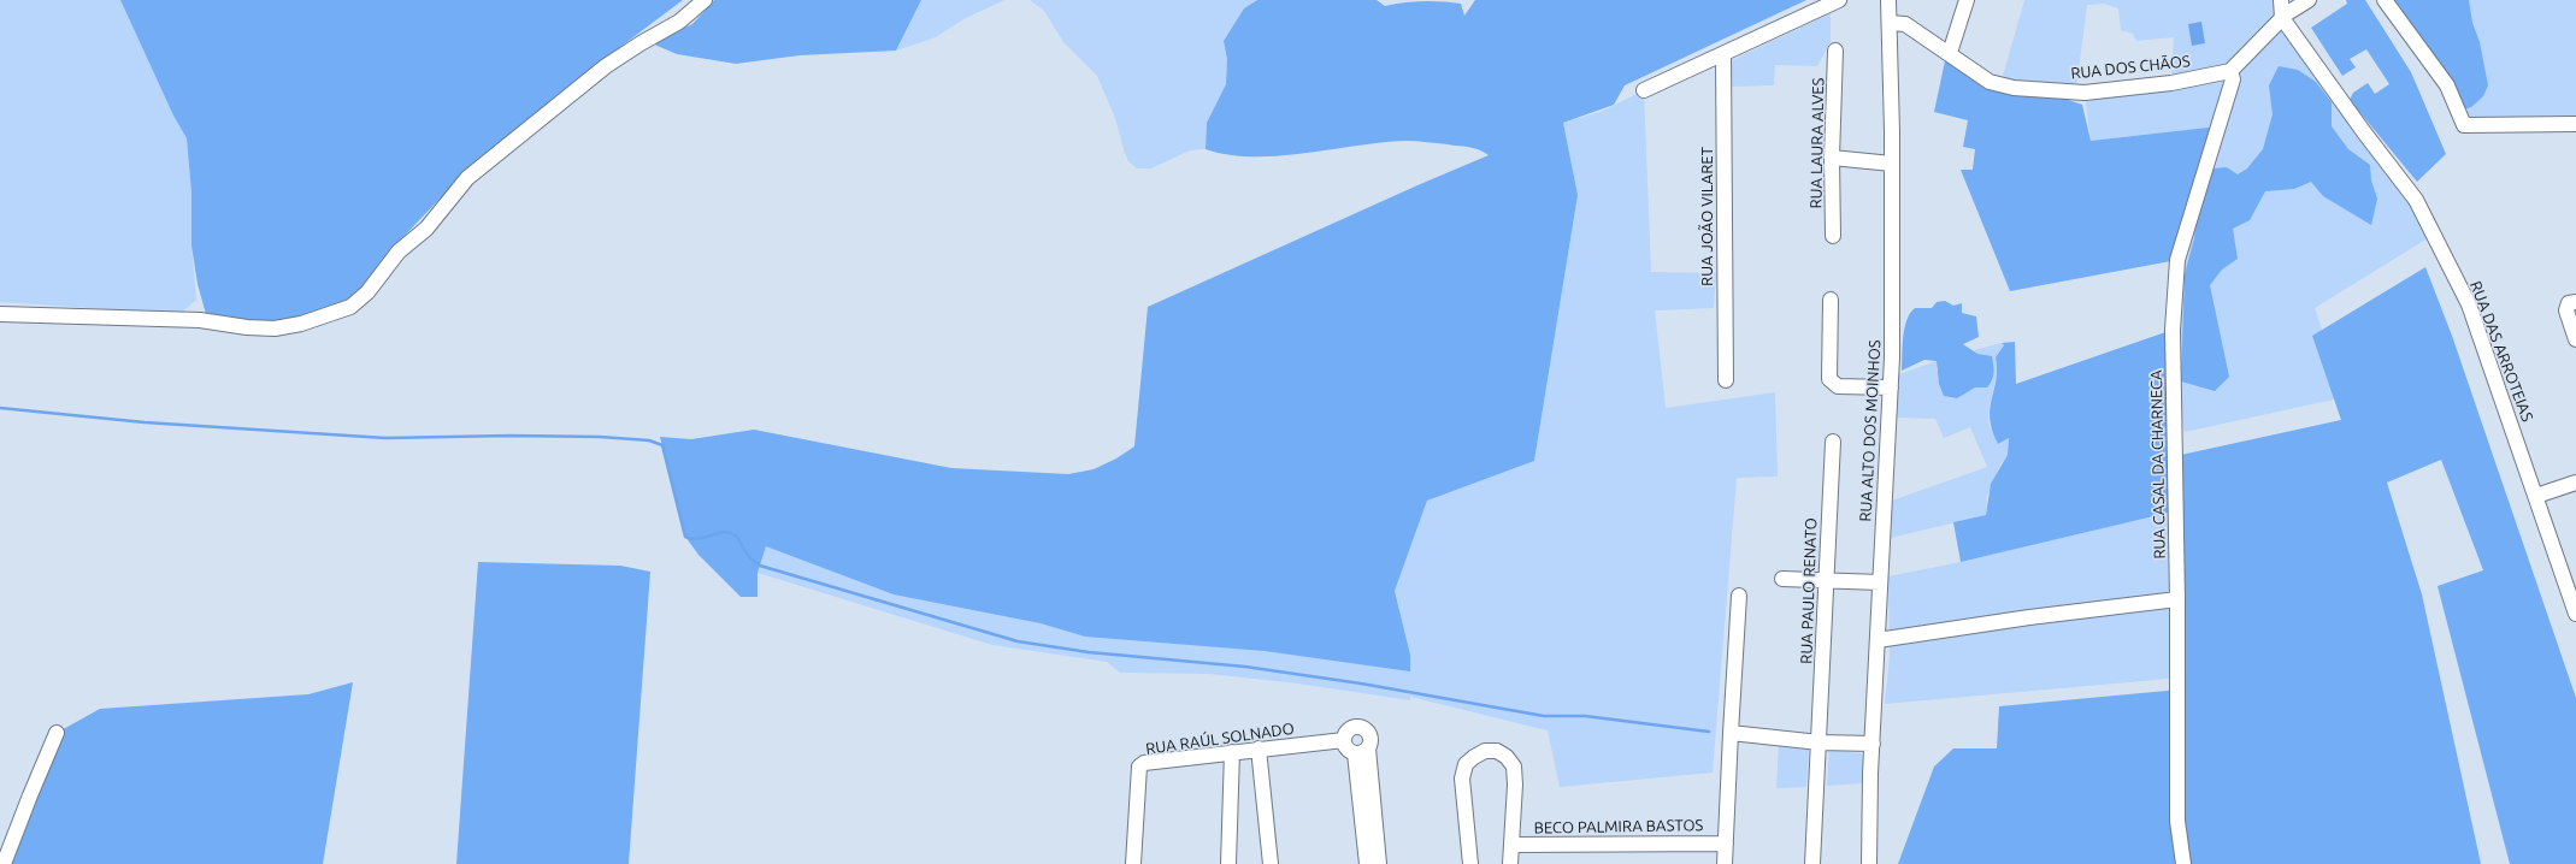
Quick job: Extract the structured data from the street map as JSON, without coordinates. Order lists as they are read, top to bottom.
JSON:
{
  "streets": {
    "street": [
      "RUA DOS CHÃOS",
      "RUA LAURA ALVES",
      "RUA JOÃO VILARET",
      "RUA DAS ARROTEIAS",
      "RUA ALTO DOS MOINHOS",
      "RUA CASAL DA CHARNECA",
      "RUA PAULO RENATO",
      "RUA RAÚL SOLNADO",
      "BECO PALMIRA BASTOS"
    ]
  },
  "crossings": [
    ["RUA DOS CHÃOS", "RUA ALTO DOS MOINHOS"],
    ["RUA DOS CHÃOS", "RUA CASAL DA CHARNECA"]
  ]
}
